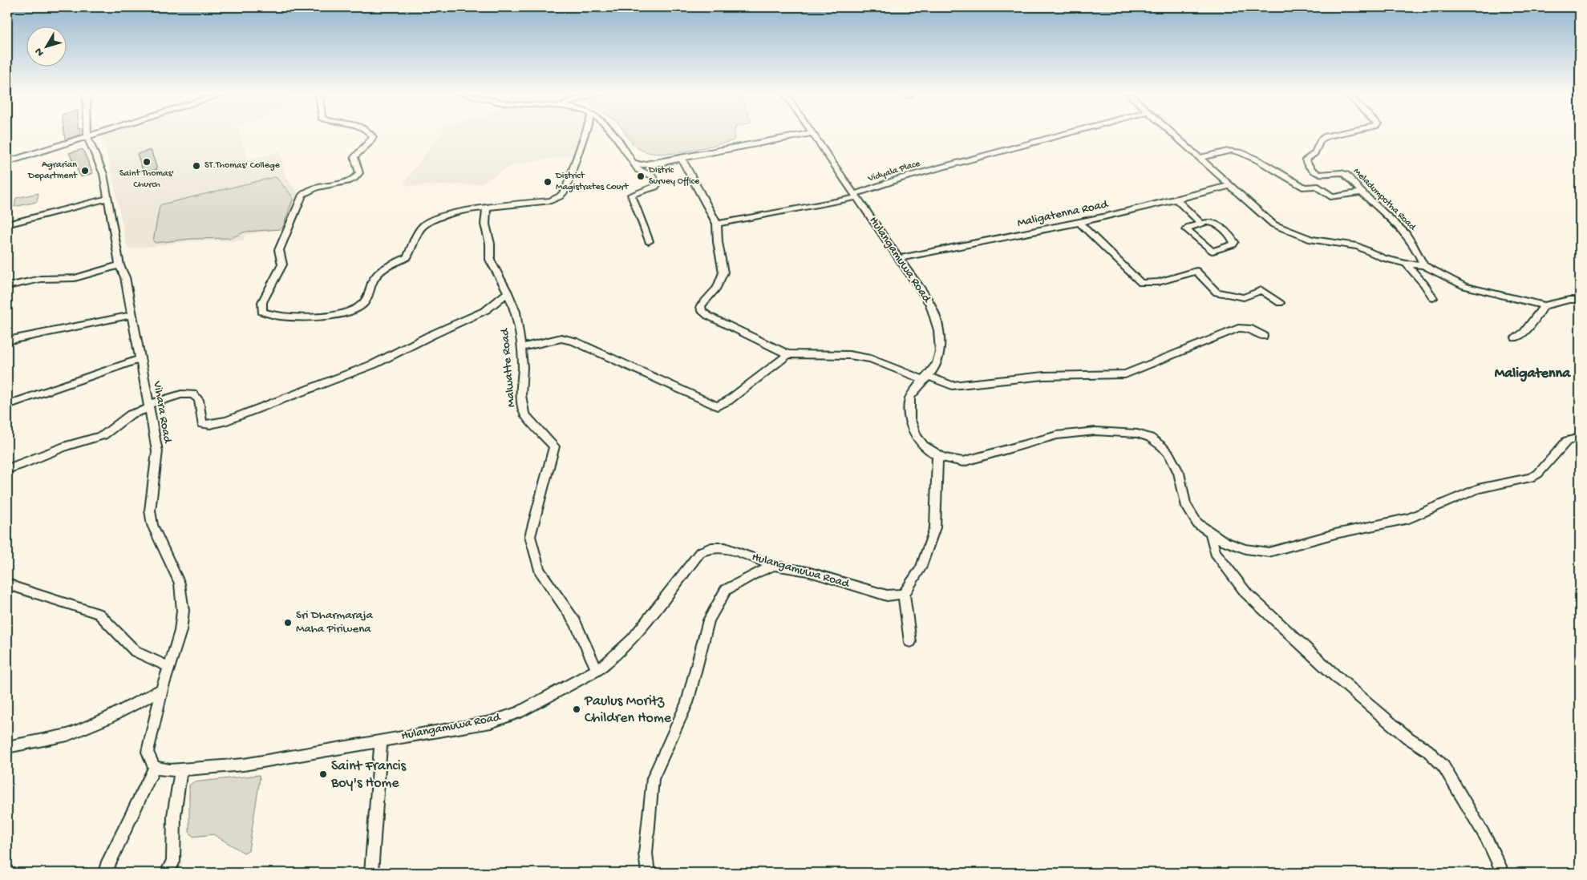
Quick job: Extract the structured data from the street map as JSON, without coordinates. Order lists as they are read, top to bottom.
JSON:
{
  "streets": {
    "street": [
      "Vidyala Place",
      "Meladumpotha Road",
      "Maligatenna Road",
      "Hulangamuwa Road",
      "Malwatte Road",
      "Vihara Road"
    ]
  },
  "crossings": [
    ["Vidyala Place", "Hulangamuwa Road"],
    ["Maligatenna Road", "Hulangamuwa Road"],
    ["Hulangamuwa Road", "Malwatte Road"]
  ],
  "districts": ["Maligatenna"],
  "places": [
    "Saint Thomas' Church",
    "ST.Thomas' College",
    "Agrarian Department",
    "DIstric Survey Office",
    "District Magistrates Court",
    "Sri Dharmaraja Maha Piriwena",
    "Paulus Moritz Children Home",
    "Saint Francis Boy's Home"
  ],
  "north": "bottom left"
}
